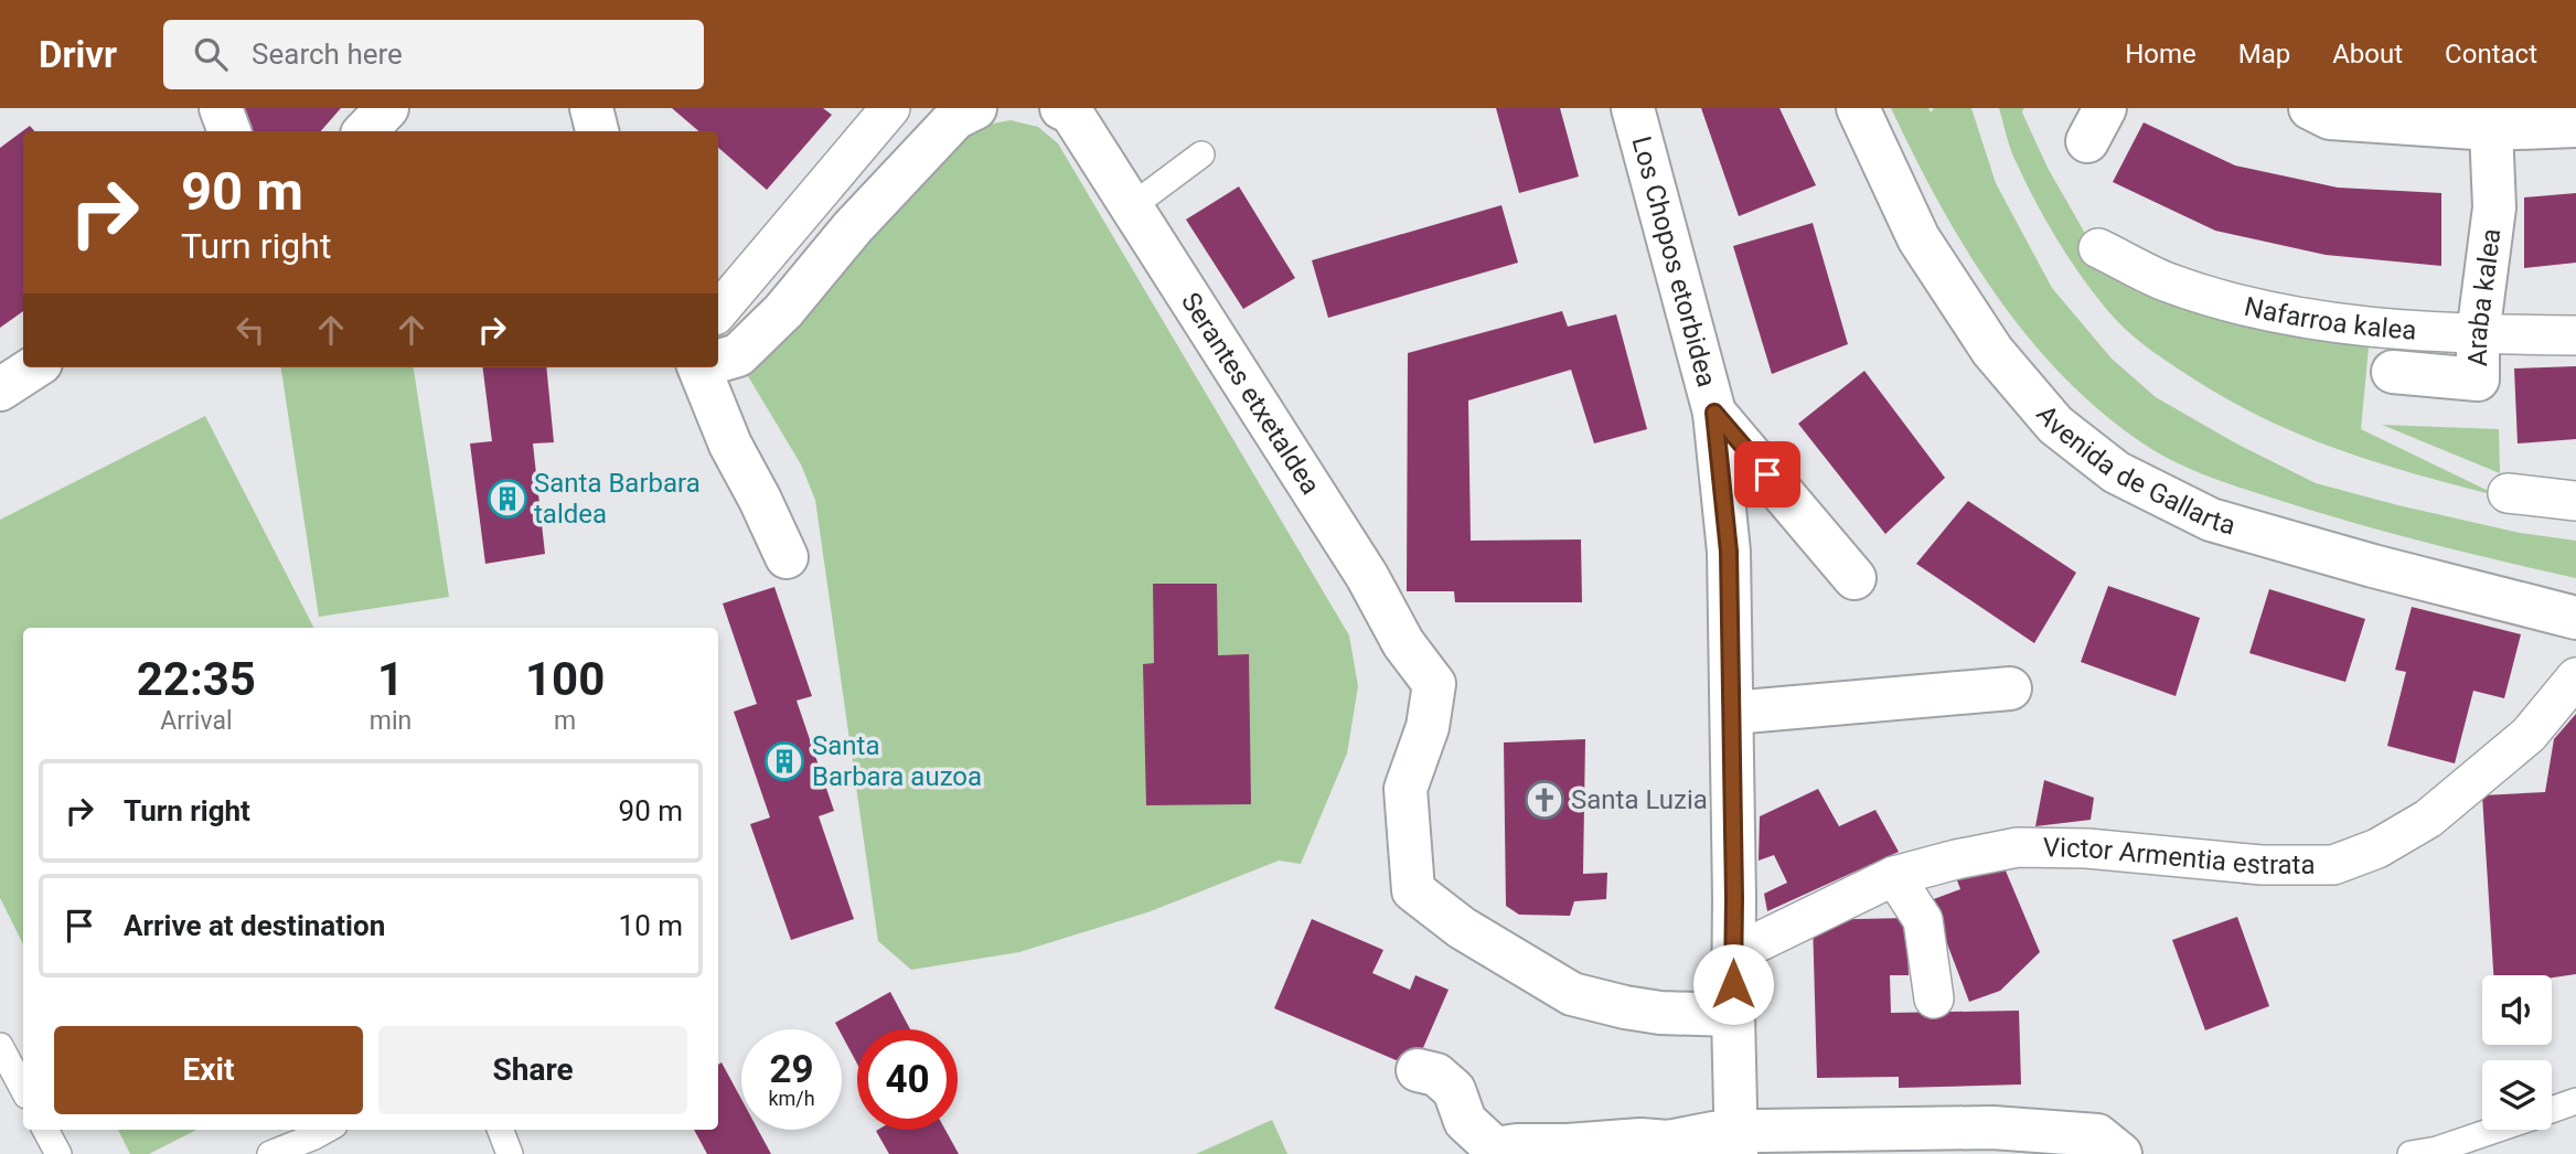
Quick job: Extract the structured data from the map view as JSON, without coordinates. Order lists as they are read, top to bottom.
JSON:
{
  "streets": {
    "street": [
      "Los Chopos etorbidea",
      "Araba kalea",
      "Nafarroa kalea",
      "Serantes etxetaldea",
      "Avenida de Gallarta",
      "Victor Armentia estrata"
    ]
  },
  "crossings": [
    ["Los Chopos etorbidea", "Serantes etxetaldea"],
    ["Los Chopos etorbidea", "Victor Armentia estrata"],
    ["Araba kalea", "Nafarroa kalea"]
  ],
  "places": {
    "building": ["Santa Barbara taldea", "Santa Barbara auzoa"],
    "church": ["Santa Luzia"]
  },
  "page": {
    "header": "Drivr",
    "search": "Search here",
    "nav": [
      "Home",
      "Map",
      "About",
      "Contact"
    ],
    "turn": ["90 m", "Turn right"],
    "eta": [
      "22:35",
      "Arrival",
      "1",
      "min",
      "100",
      "m"
    ],
    "list": [
      {
        "name": "Turn right",
        "value": "90 m"
      },
      {
        "name": "Arrive at destination",
        "value": "10 m"
      }
    ],
    "buttons": ["Exit", "Share"],
    "speed": "29 km/h",
    "limit": "40"
  }
}
